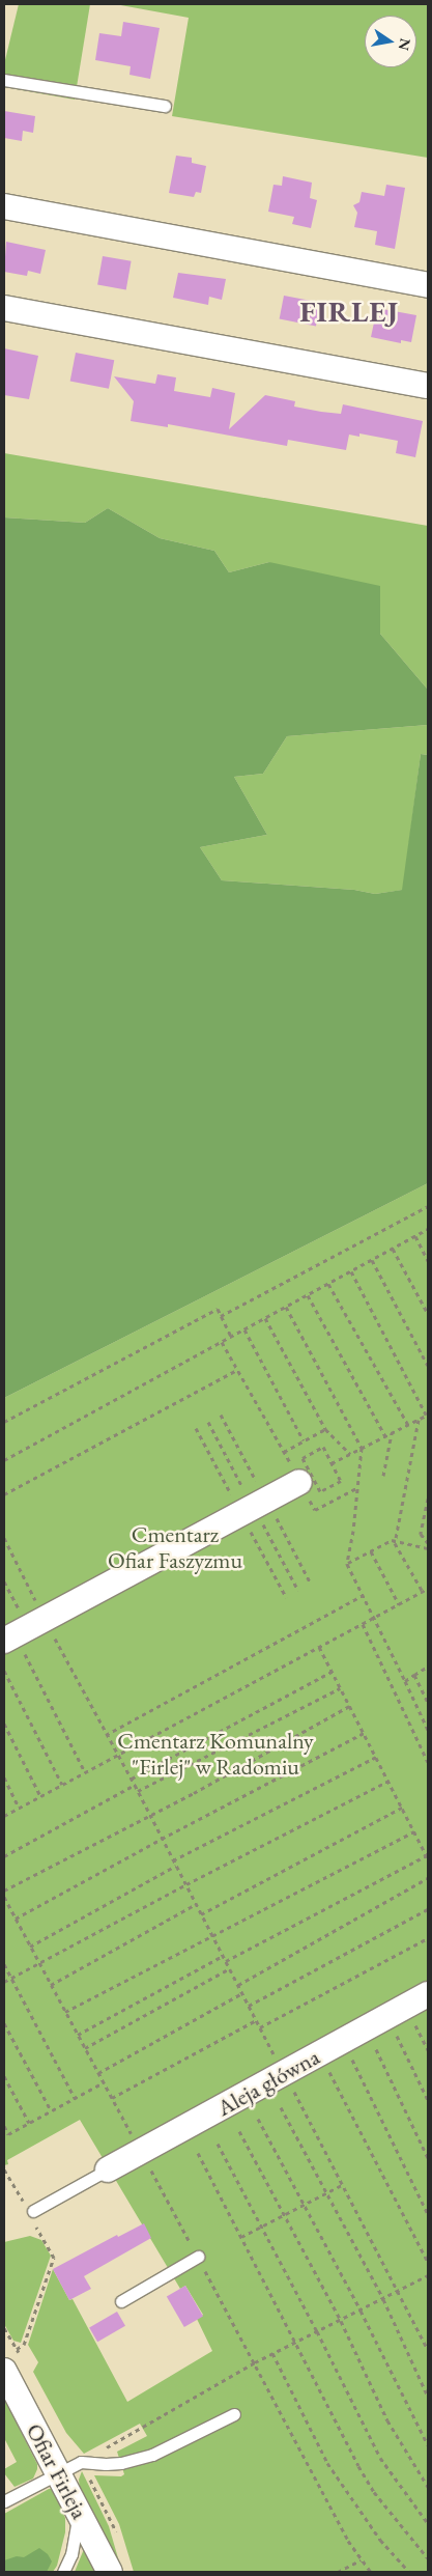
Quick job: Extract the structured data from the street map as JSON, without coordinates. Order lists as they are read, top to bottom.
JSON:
{
  "streets": {
    "street": ["Aleja główna", "Ofiar Firleja"]
  },
  "districts": ["FIRLEJ"],
  "parks": ["Cmentarz Ofiar Faszyzmu", "Cmentarz Komunalny \"Firlej\" w Radomiu"],
  "north": "right"
}
